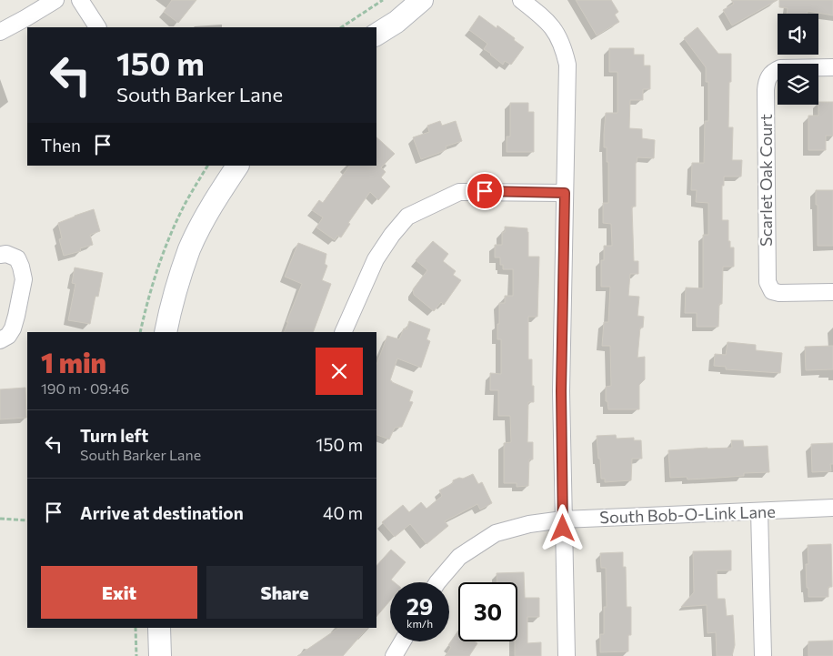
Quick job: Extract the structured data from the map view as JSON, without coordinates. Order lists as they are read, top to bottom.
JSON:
{
  "streets": {
    "street": ["Scarlet Oak Court", "South Bob-O-Link Lane"]
  },
  "page": {
    "turn": ["150 m", "South Barker Lane"],
    "then": "Then",
    "heading": ["1 min", "190 m · 09:46"],
    "list": [
      {
        "name": "Turn left",
        "note": "South Barker Lane",
        "value": "150 m"
      },
      {
        "name": "Arrive at destination",
        "value": "40 m"
      }
    ],
    "buttons": ["Exit", "Share"],
    "speed": "29 km/h",
    "limit": "30"
  }
}
